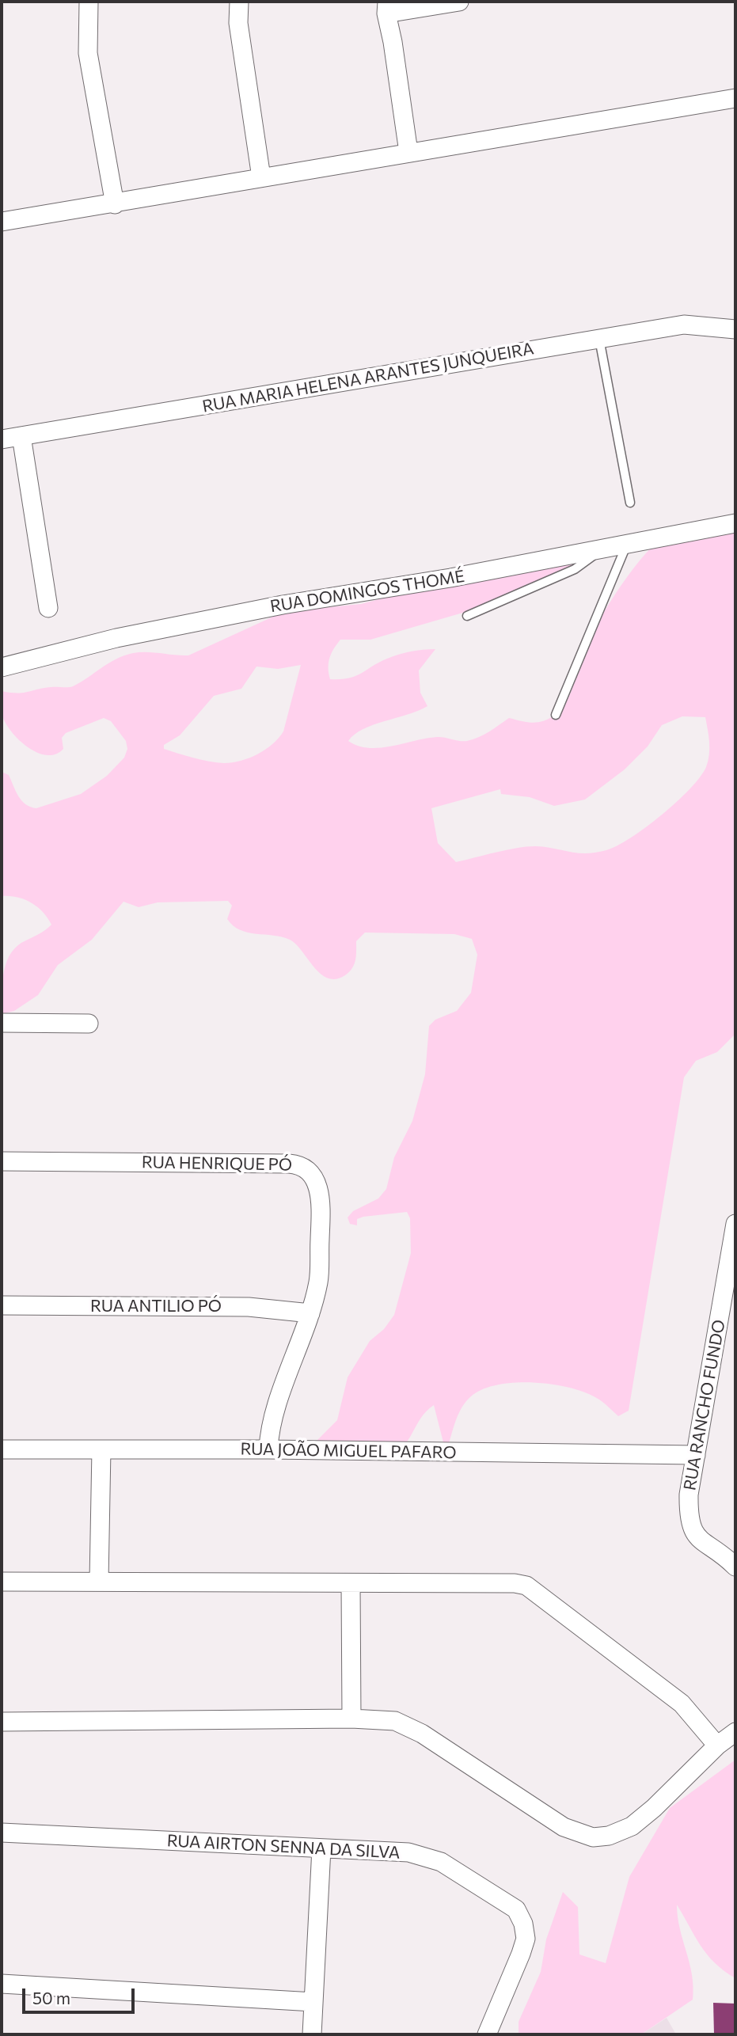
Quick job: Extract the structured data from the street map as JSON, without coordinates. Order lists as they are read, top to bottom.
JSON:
{
  "streets": {
    "street": [
      "RUA MARIA HELENA ARANTES JUNQUEIRA",
      "RUA DOMINGOS THOMÉ",
      "RUA HENRIQUE PÓ",
      "RUA ANTILIO PÓ",
      "RUA RANCHO FUNDO",
      "RUA JOÃO MIGUEL PAFARO",
      "RUA AIRTON SENNA DA SILVA"
    ]
  },
  "crossings": [
    ["RUA HENRIQUE PÓ", "RUA ANTILIO PÓ"],
    ["RUA HENRIQUE PÓ", "RUA JOÃO MIGUEL PAFARO"],
    ["RUA RANCHO FUNDO", "RUA JOÃO MIGUEL PAFARO"]
  ],
  "scale_bar": "50 m"
}
